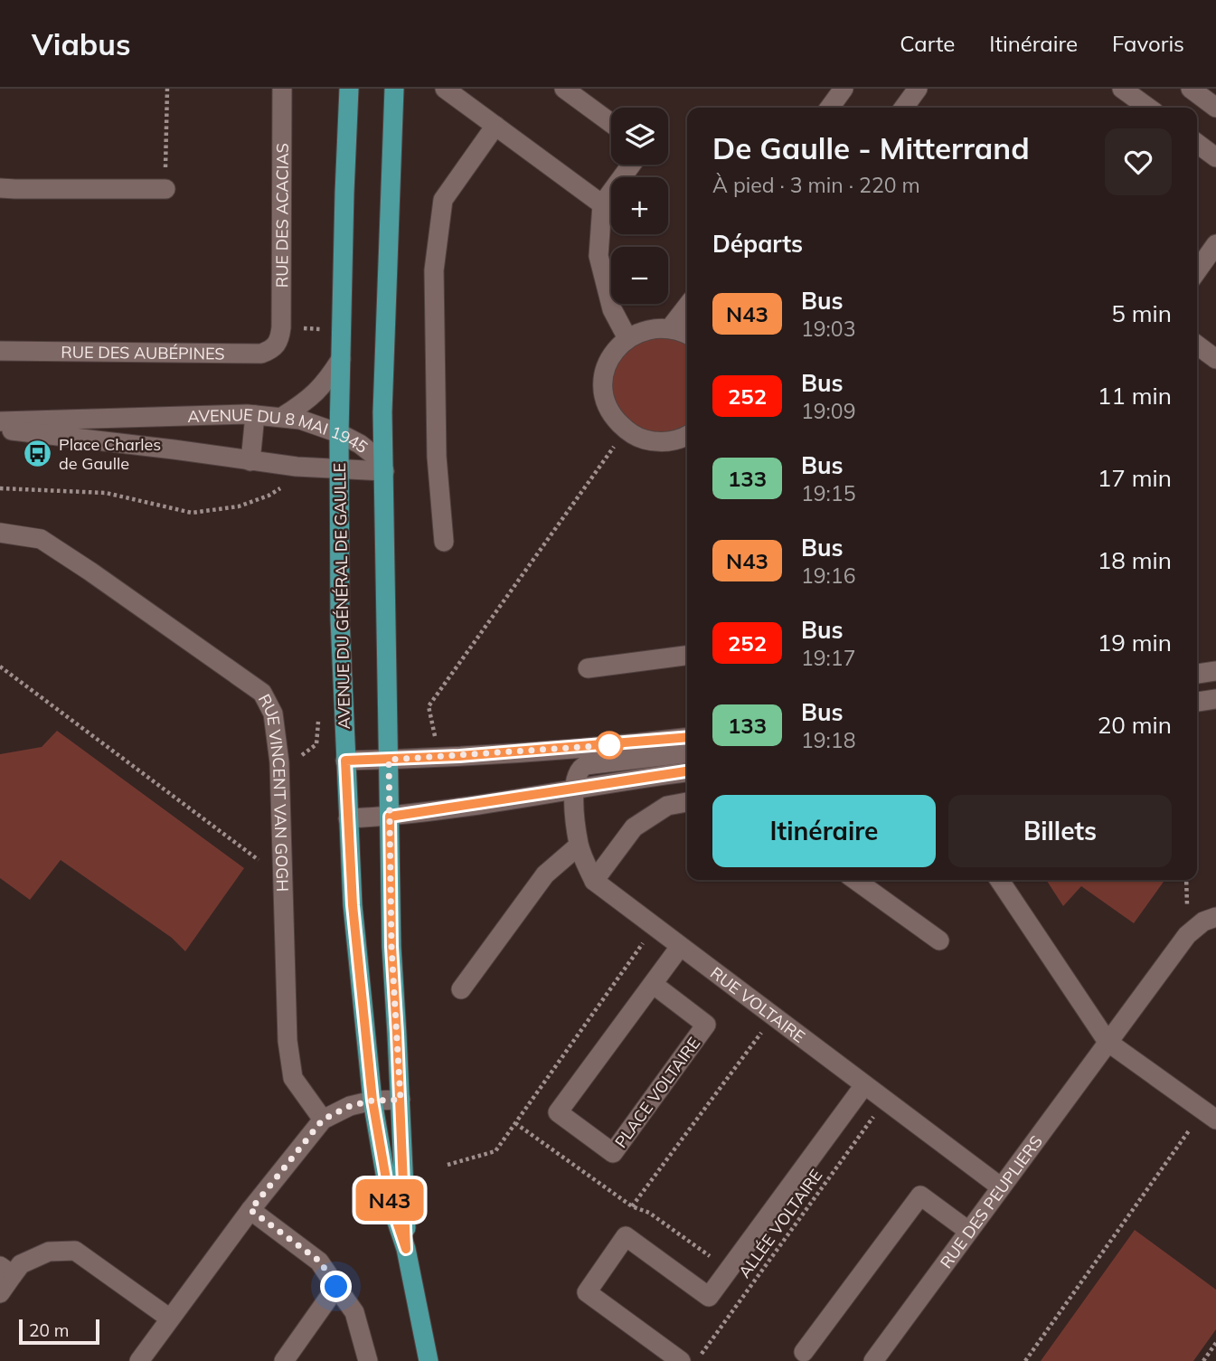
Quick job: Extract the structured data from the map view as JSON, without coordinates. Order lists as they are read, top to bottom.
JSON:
{
  "streets": {
    "main road": ["AVENUE DU GÉNÉRAL DE GAULLE"],
    "street": [
      "RUE DES ACACIAS",
      "RUE DES AUBÉPINES",
      "AVENUE DU 8 MAI 1945",
      "RUE VINCENT VAN GOGH",
      "RUE VOLTAIRE",
      "PLACE VOLTAIRE",
      "RUE DES PEUPLIERS"
    ],
    "path": ["ALLÉE VOLTAIRE"]
  },
  "crossings": [
    ["RUE DES ACACIAS", "RUE DES AUBÉPINES"],
    ["AVENUE DU 8 MAI 1945", "AVENUE DU GÉNÉRAL DE GAULLE"],
    ["RUE VOLTAIRE", "PLACE VOLTAIRE"],
    ["RUE VOLTAIRE", "RUE DES PEUPLIERS"],
    ["RUE VOLTAIRE", "ALLÉE VOLTAIRE"]
  ],
  "places": {
    "bus stop": ["Place Charles de Gaulle"]
  },
  "lines": ["bus line N43"],
  "scale_bar": "20 m",
  "page": {
    "header": "Viabus",
    "nav": ["Carte", "Itinéraire", "Favoris"],
    "on_map": "N43",
    "map_buttons": ["+", "−"],
    "heading": [
      ["De Gaulle - Mitterrand", "À pied · 3 min · 220 m"],
      "Départs"
    ],
    "list": [
      {
        "mark": "N43",
        "name": "Bus",
        "note": "19:03",
        "value": "5 min"
      },
      {
        "mark": "252",
        "name": "Bus",
        "note": "19:09",
        "value": "11 min"
      },
      {
        "mark": "133",
        "name": "Bus",
        "note": "19:15",
        "value": "17 min"
      },
      {
        "mark": "N43",
        "name": "Bus",
        "note": "19:16",
        "value": "18 min"
      },
      {
        "mark": "252",
        "name": "Bus",
        "note": "19:17",
        "value": "19 min"
      },
      {
        "mark": "133",
        "name": "Bus",
        "note": "19:18",
        "value": "20 min"
      }
    ],
    "buttons": ["Itinéraire", "Billets"],
    "scale": "20 m"
  }
}
